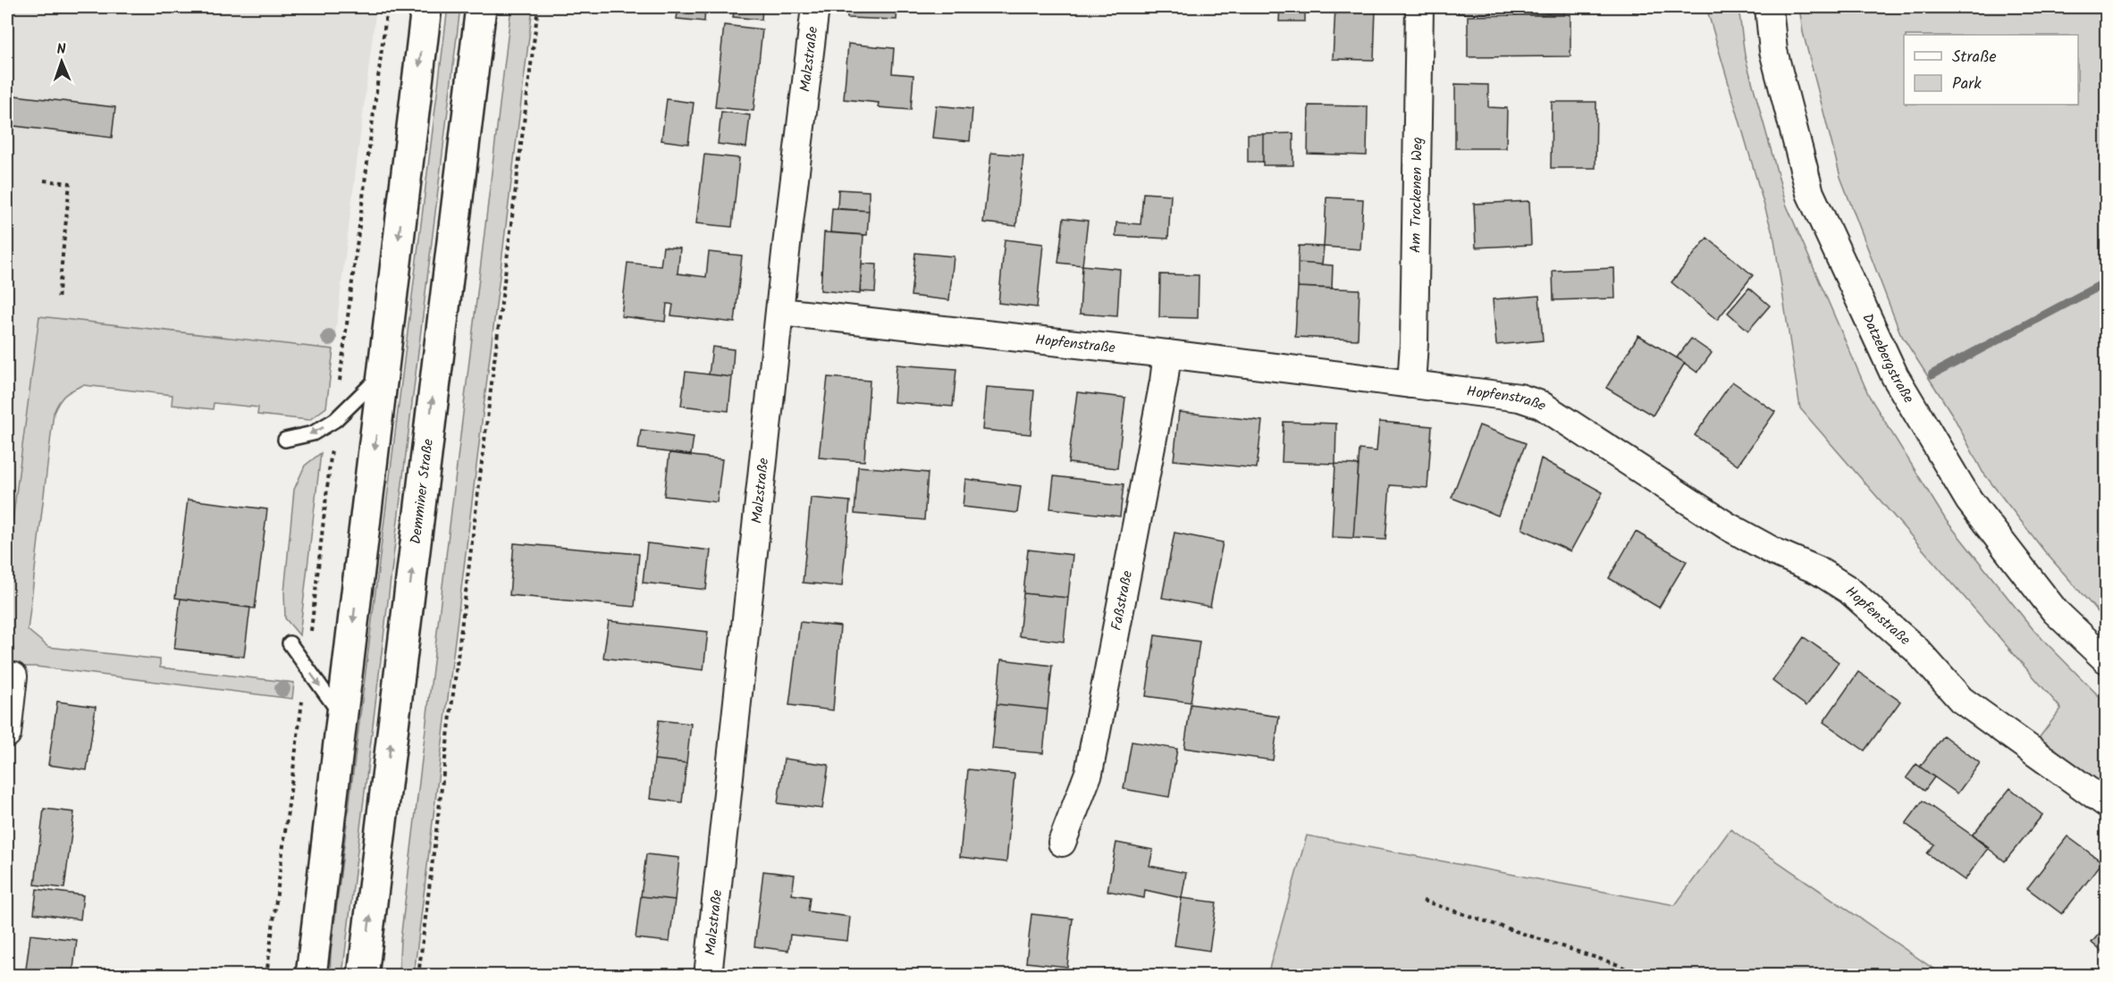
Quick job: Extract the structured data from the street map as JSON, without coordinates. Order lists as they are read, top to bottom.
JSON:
{
  "streets": {
    "main road": ["Demminer Straße"],
    "street": [
      "Malzstraße",
      "Am Trockenen Weg",
      "Hopfenstraße",
      "Datzebergstraße",
      "Faßstraße"
    ]
  },
  "crossings": [
    ["Malzstraße", "Hopfenstraße"],
    ["Am Trockenen Weg", "Hopfenstraße"],
    ["Hopfenstraße", "Faßstraße"]
  ],
  "legend": ["Straße", "Park"],
  "north": "top"
}
